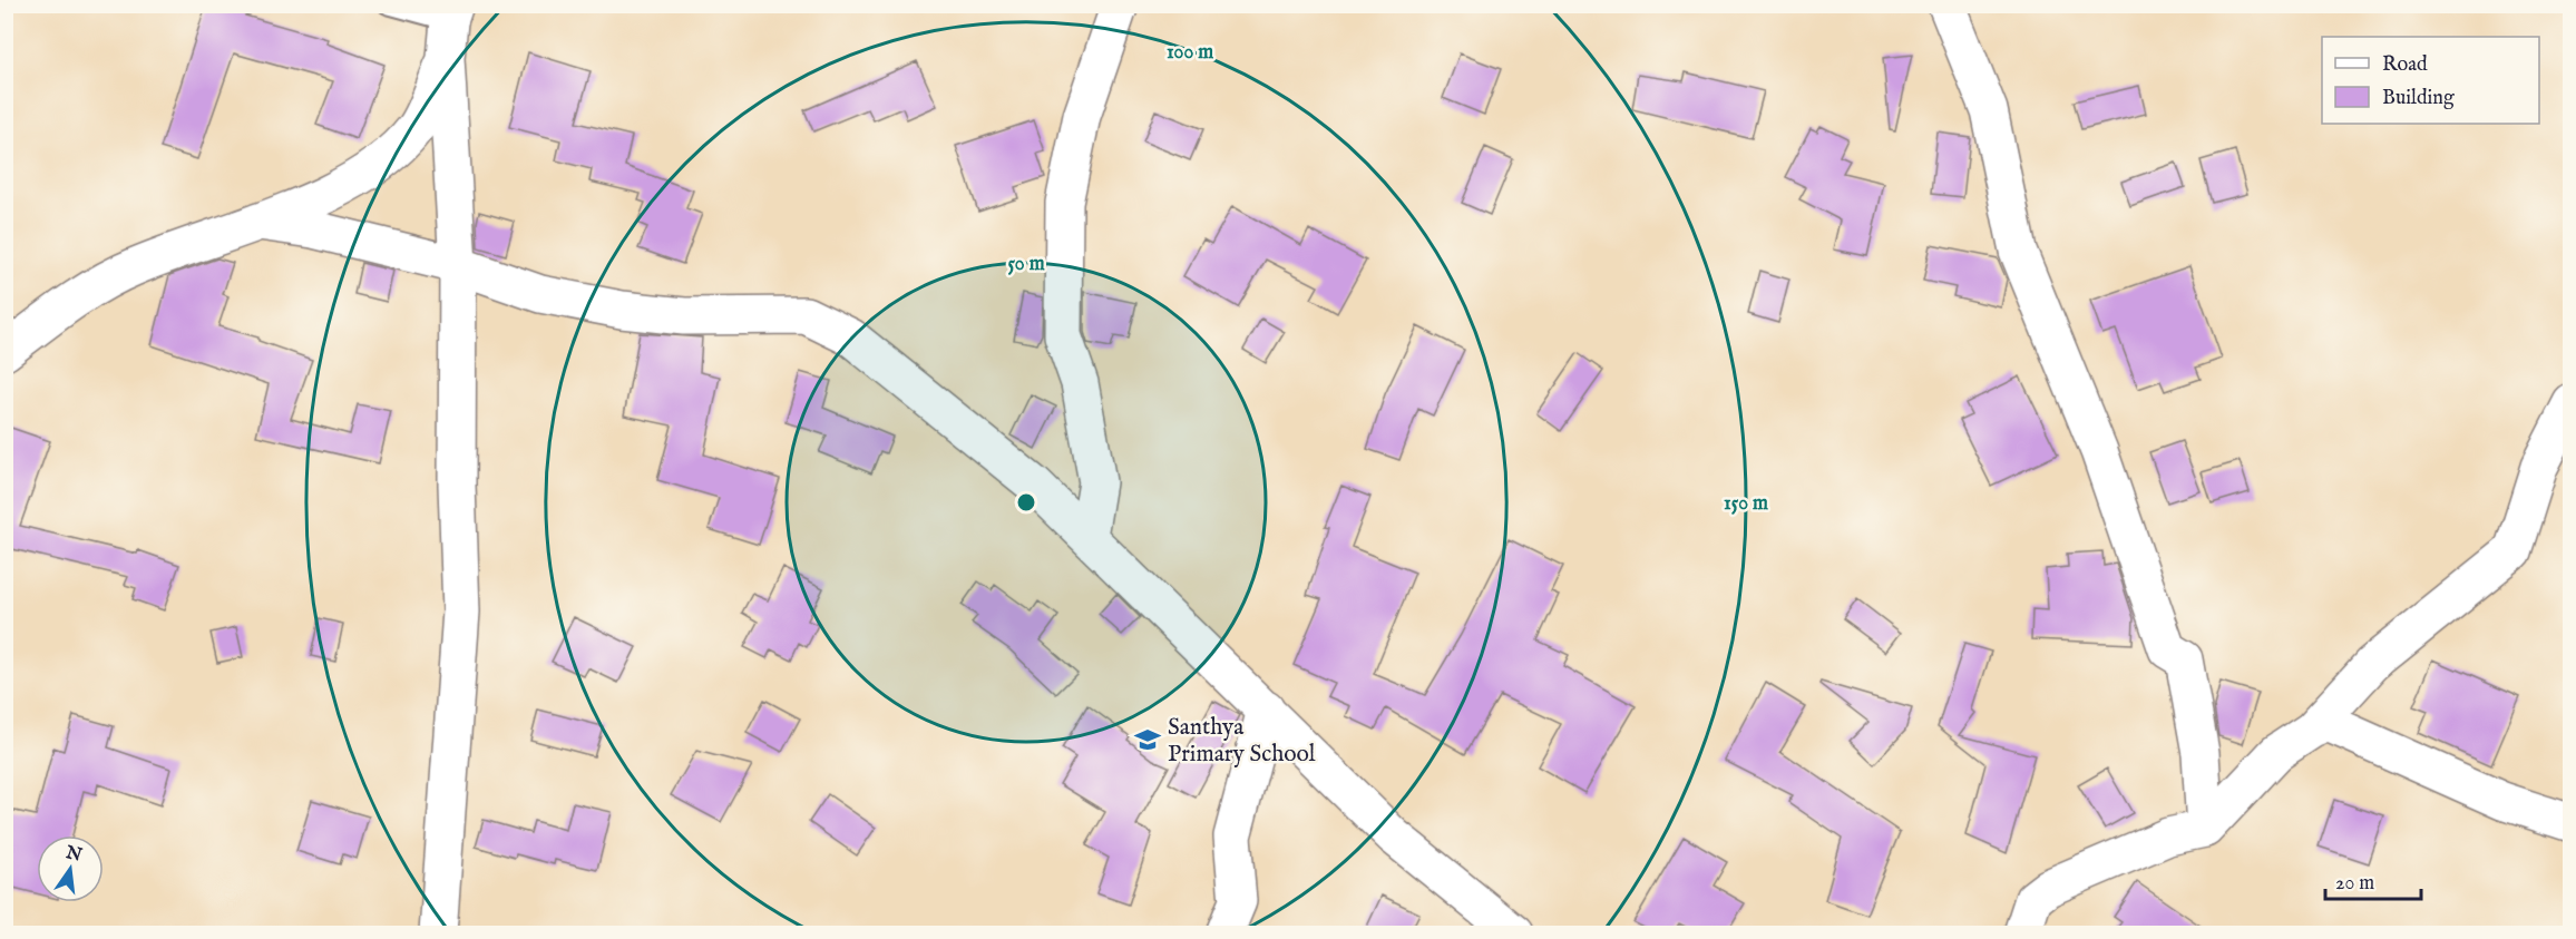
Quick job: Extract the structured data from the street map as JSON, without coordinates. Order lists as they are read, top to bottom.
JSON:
{
  "places": {
    "school or university": ["Santhya Primary School"]
  },
  "legend": ["Road", "Building"],
  "scale_bar": "20 m",
  "north": "top",
  "rings": ["100 m", "50 m", "150 m"]
}
